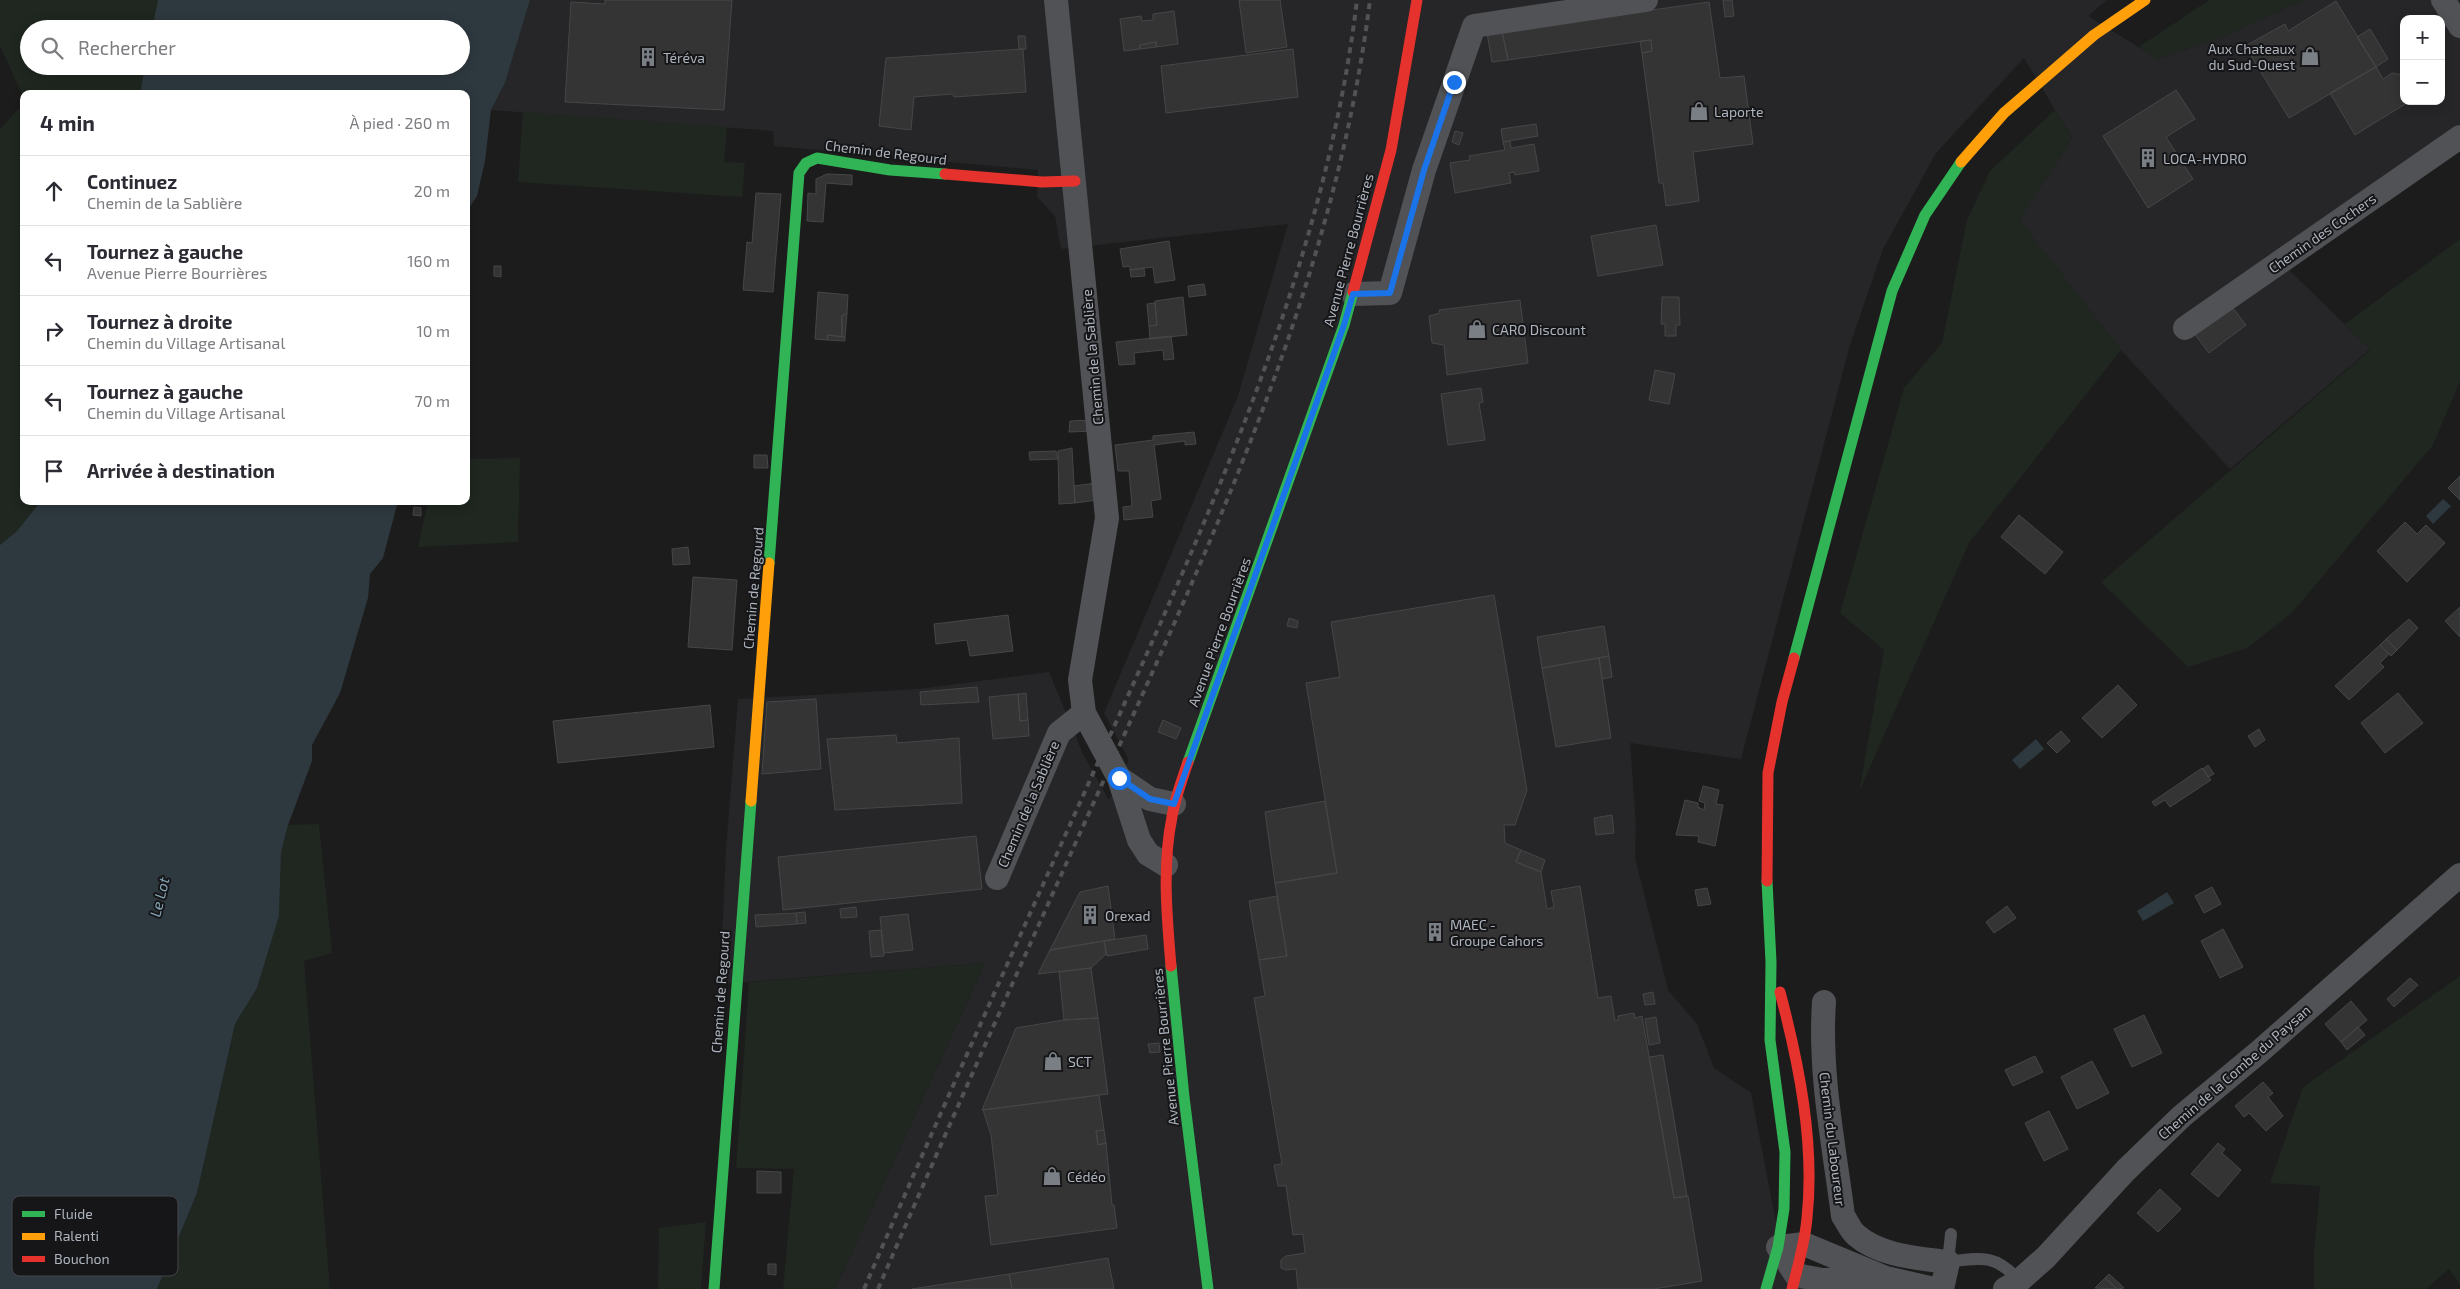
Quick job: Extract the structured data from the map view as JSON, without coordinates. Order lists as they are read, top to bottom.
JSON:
{
  "streets": {
    "main road": ["Chemin de Regourd", "Avenue Pierre Bourrières"],
    "street": [
      "Chemin des Cochers",
      "Chemin de la Sablière",
      "Chemin de la Combe du Paysan",
      "Chemin du Laboureur"
    ]
  },
  "crossings": [
    ["Chemin de Regourd", "Chemin de la Sablière"],
    ["Avenue Pierre Bourrières", "Chemin de la Sablière"],
    ["Chemin de la Combe du Paysan", "Chemin du Laboureur"]
  ],
  "water": ["Le Lot"],
  "places": {
    "shop": [
      "Aux Chateaux du Sud-Ouest",
      "Laporte",
      "CARO Discount",
      "SCT",
      "Cédéo"
    ],
    "building": [
      "Téréva",
      "LOCA-HYDRO",
      "Orexad",
      "MAEC - Groupe Cahors"
    ]
  },
  "legend": ["Fluide", "Ralenti", "Bouchon"],
  "page": {
    "map_buttons": ["+", "−"],
    "search": "Rechercher",
    "heading": ["4 min", "À pied · 260 m"],
    "list": [
      ["Continuez", "Chemin de la Sablière", "20 m"],
      ["Tournez à gauche", "Avenue Pierre Bourrières", "160 m"],
      ["Tournez à droite", "Chemin du Village Artisanal", "10 m"],
      ["Tournez à gauche", "Chemin du Village Artisanal", "70 m"],
      "Arrivée à destination"
    ]
  }
}
